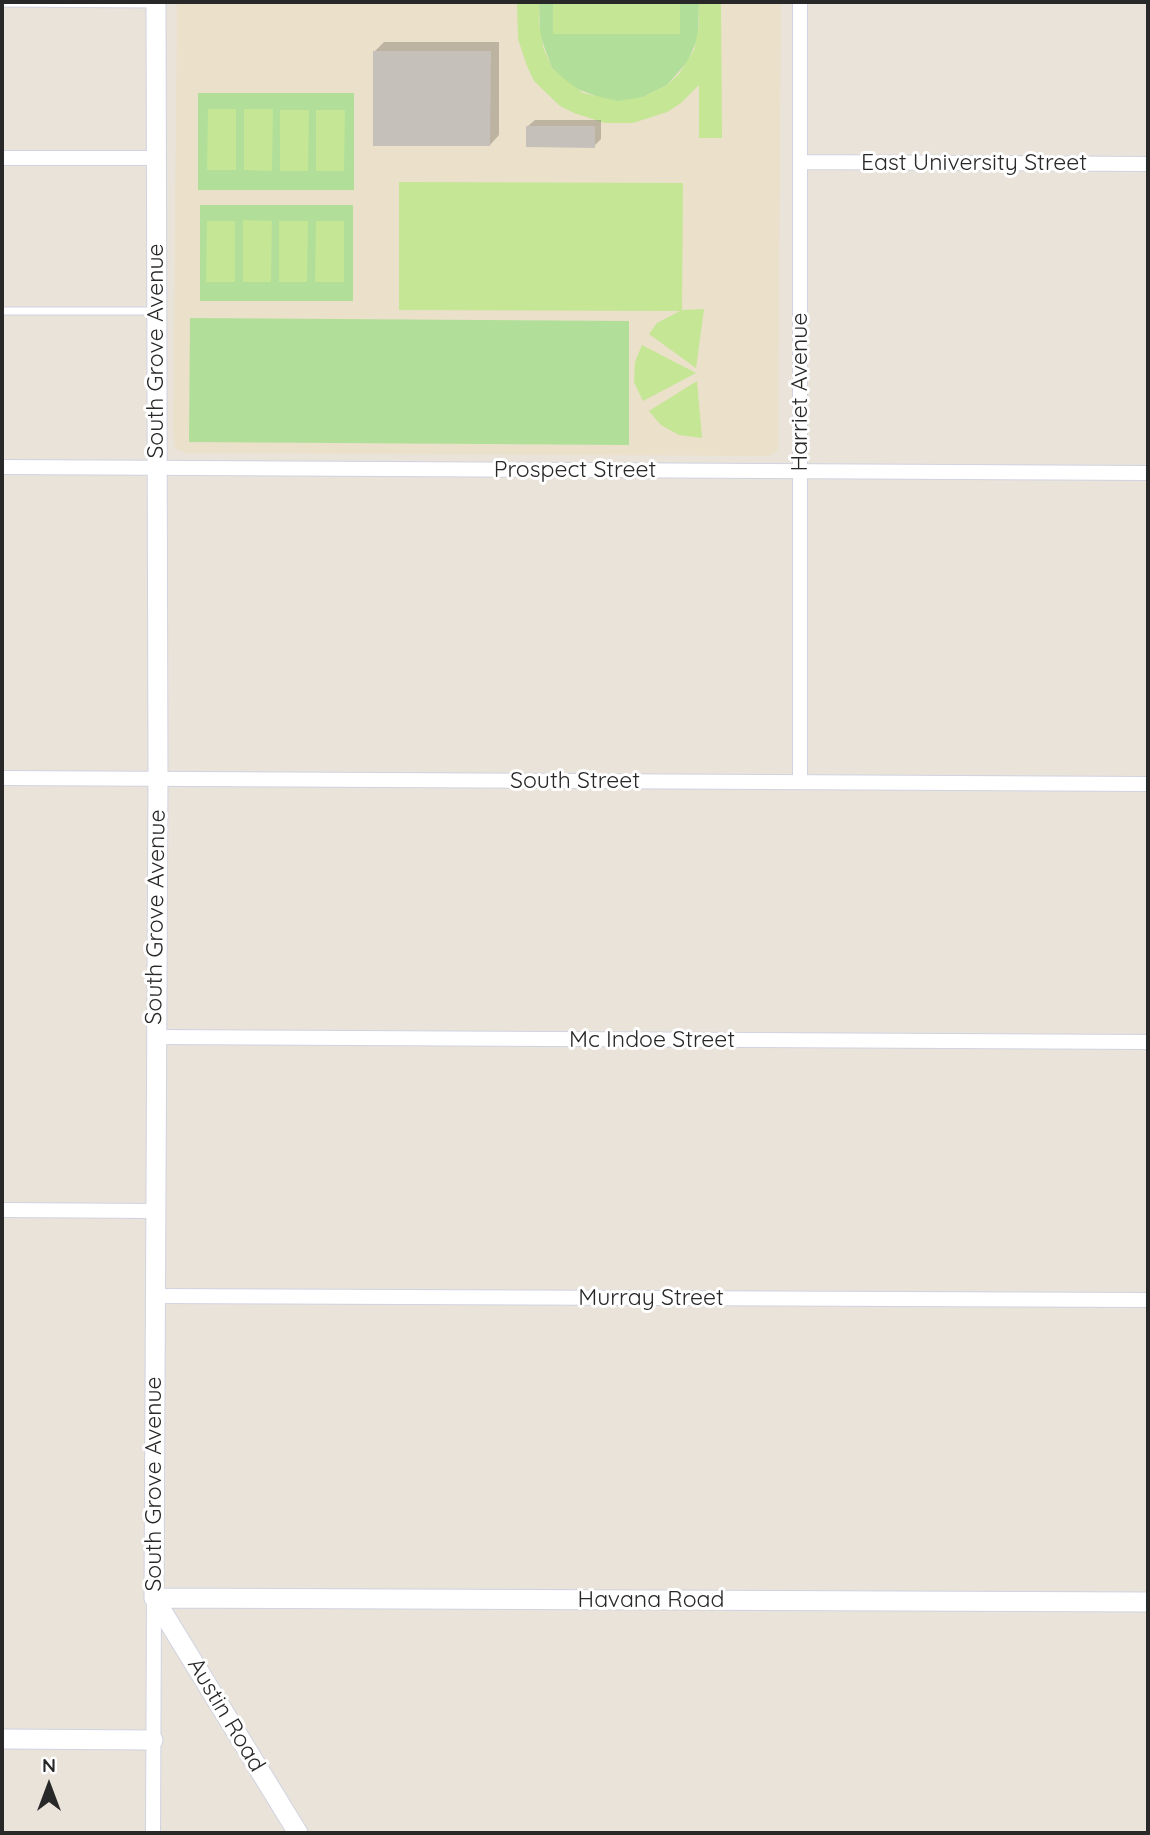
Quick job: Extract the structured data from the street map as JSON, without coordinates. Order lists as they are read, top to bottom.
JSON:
{
  "streets": {
    "street": [
      "East University Street",
      "South Grove Avenue",
      "Harriet Avenue",
      "Prospect Street",
      "South Street",
      "Mc Indoe Street",
      "Murray Street",
      "Havana Road",
      "Austin Road"
    ]
  },
  "crossings": [
    ["East University Street", "Harriet Avenue"],
    ["South Grove Avenue", "Prospect Street"],
    ["South Grove Avenue", "South Street"],
    ["South Grove Avenue", "Mc Indoe Street"],
    ["South Grove Avenue", "Murray Street"],
    ["South Grove Avenue", "Havana Road"],
    ["South Grove Avenue", "Austin Road"],
    ["Harriet Avenue", "Prospect Street"],
    ["Harriet Avenue", "South Street"],
    ["Havana Road", "Austin Road"]
  ],
  "north": "top"
}
